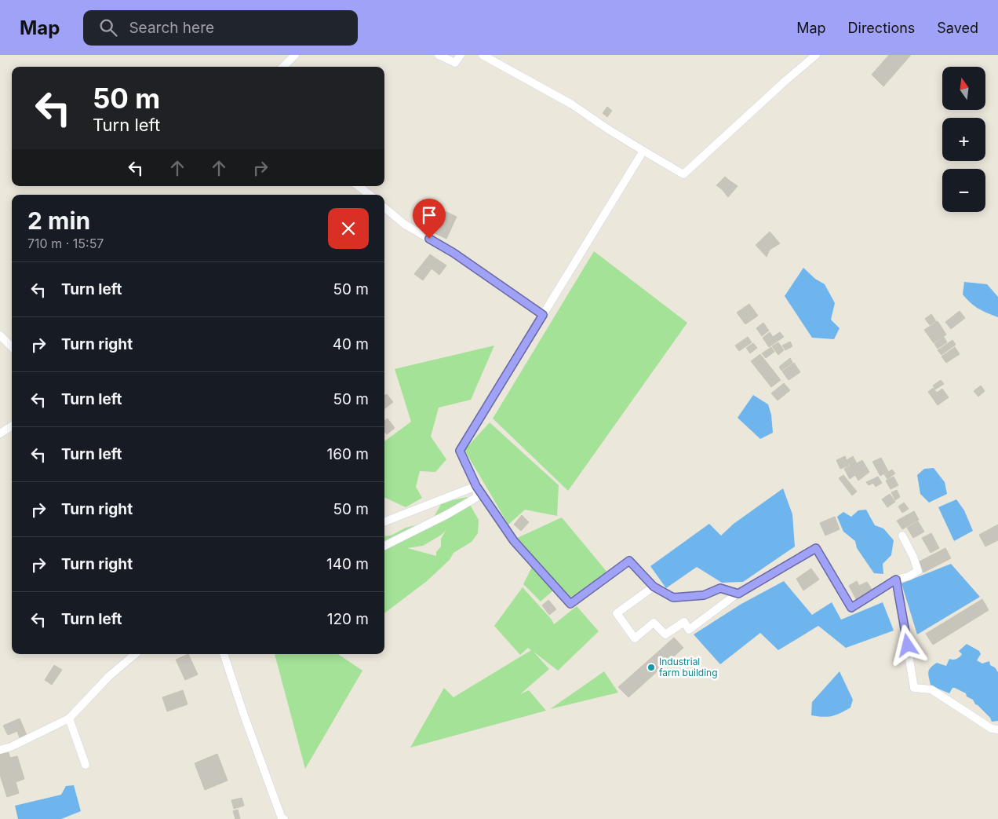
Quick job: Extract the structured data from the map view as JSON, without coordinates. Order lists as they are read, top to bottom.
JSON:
{
  "places": ["Industrial farm building"],
  "north": "top",
  "page": {
    "header": "Map",
    "search": "Search here",
    "nav": ["Map", "Directions", "Saved"],
    "map_buttons": ["+", "−"],
    "turn": ["50 m", "Turn left"],
    "heading": ["2 min", "710 m · 15:57"],
    "list": [
      {
        "name": "Turn left",
        "value": "50 m"
      },
      {
        "name": "Turn right",
        "value": "40 m"
      },
      {
        "name": "Turn left",
        "value": "50 m"
      },
      {
        "name": "Turn left",
        "value": "160 m"
      },
      {
        "name": "Turn right",
        "value": "50 m"
      },
      {
        "name": "Turn right",
        "value": "140 m"
      },
      {
        "name": "Turn left",
        "value": "120 m"
      }
    ]
  }
}
